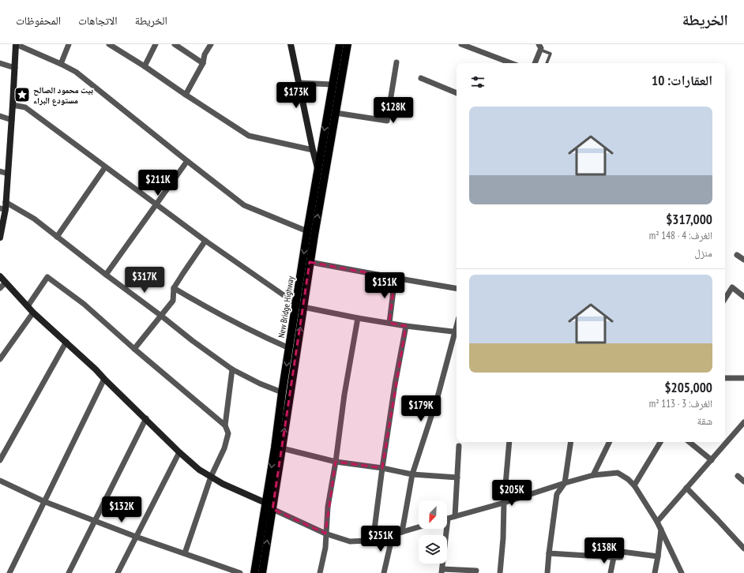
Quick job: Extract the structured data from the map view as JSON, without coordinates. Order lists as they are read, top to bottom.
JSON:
{
  "streets": {
    "main road": ["New Bridge Highway"]
  },
  "places": {
    "place": ["بيت محمود الصالح مستودع البراء"]
  },
  "north": "bottom left",
  "page": {
    "header": "الخريطة",
    "nav": ["الخريطة", "الاتجاهات", "المحفوظات"],
    "heading": "العقارات: 10",
    "price": [
      "$173K",
      "$128K",
      "$211K",
      "$317K",
      "$151K",
      "$179K",
      "$205K",
      "$132K",
      "$251K",
      "$138K"
    ],
    "list": [
      {
        "name": "$317,000",
        "note": "الغرف: 4 · 148 m² · منزل"
      },
      {
        "name": "$205,000",
        "note": "الغرف: 3 · 113 m² · شقة"
      }
    ]
  }
}
